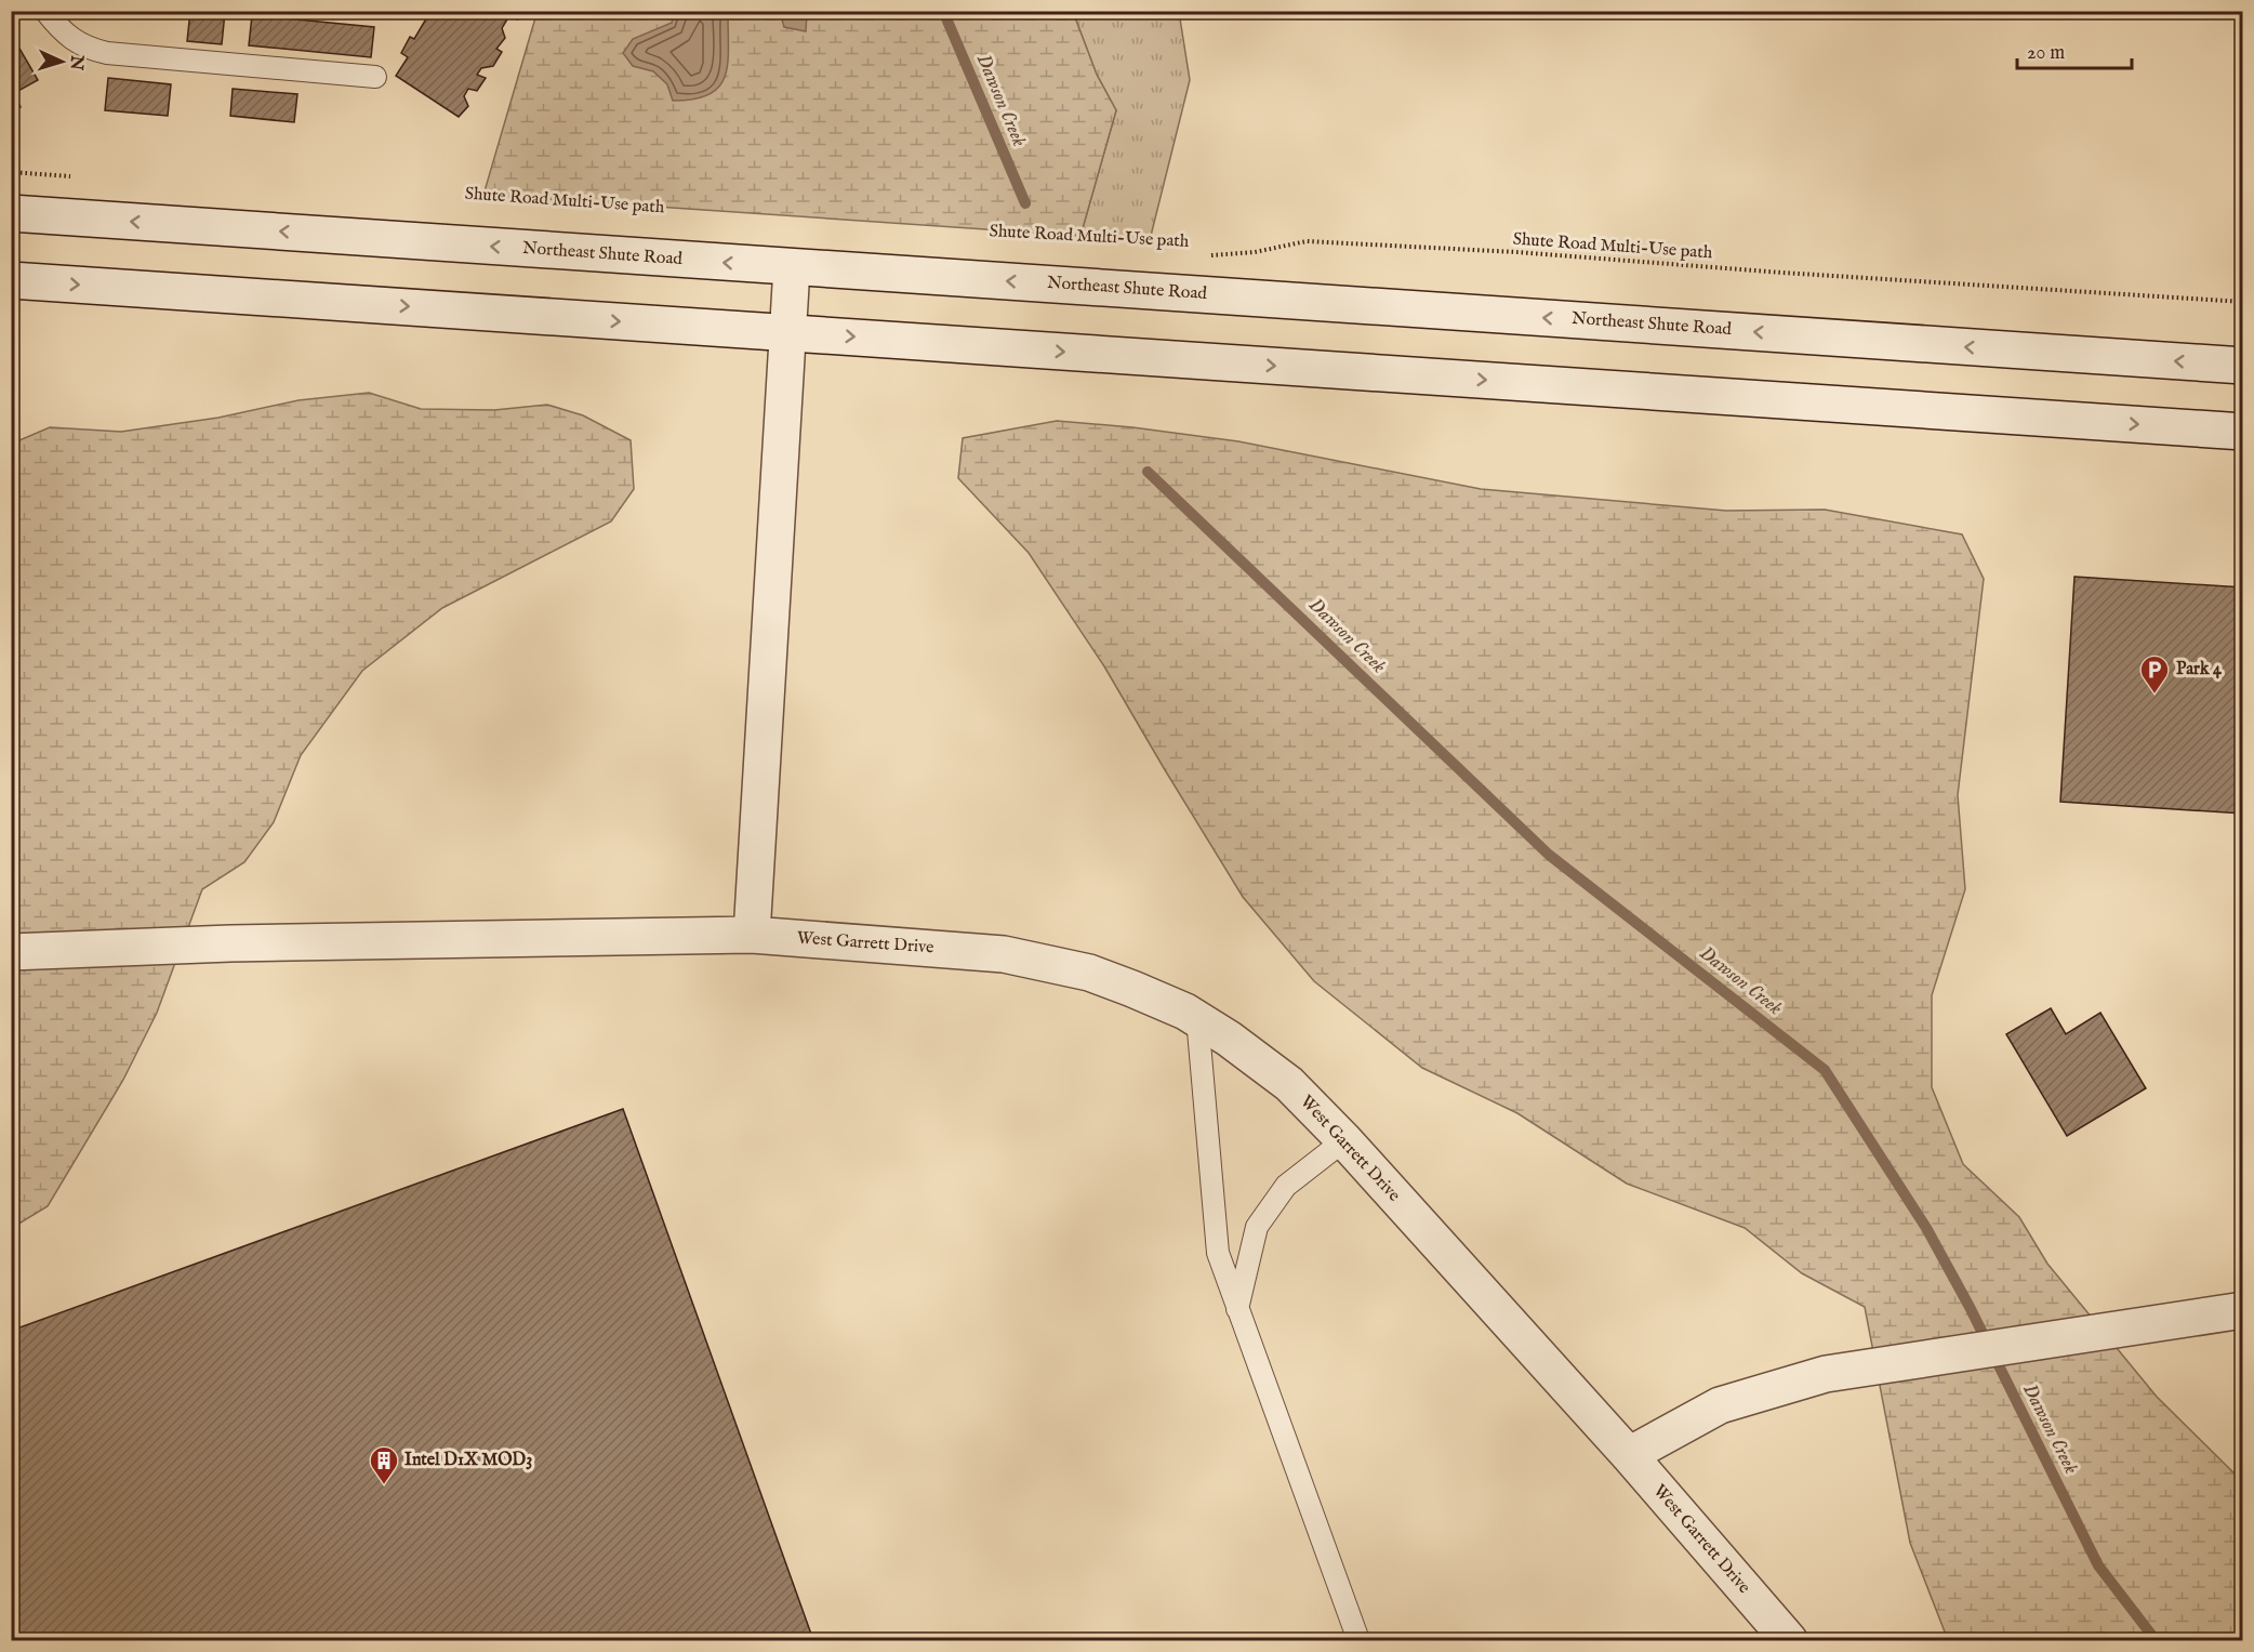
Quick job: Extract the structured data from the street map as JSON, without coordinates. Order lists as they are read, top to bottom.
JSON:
{
  "streets": {
    "main road": ["Northeast Shute Road", "West Garrett Drive"],
    "path": ["Shute Road Multi-Use path"]
  },
  "water": ["Dawson Creek"],
  "places": {
    "parking": ["Park 4"],
    "building": ["Intel D1X MOD3"]
  },
  "scale_bar": "20 m",
  "north": "right"
}
